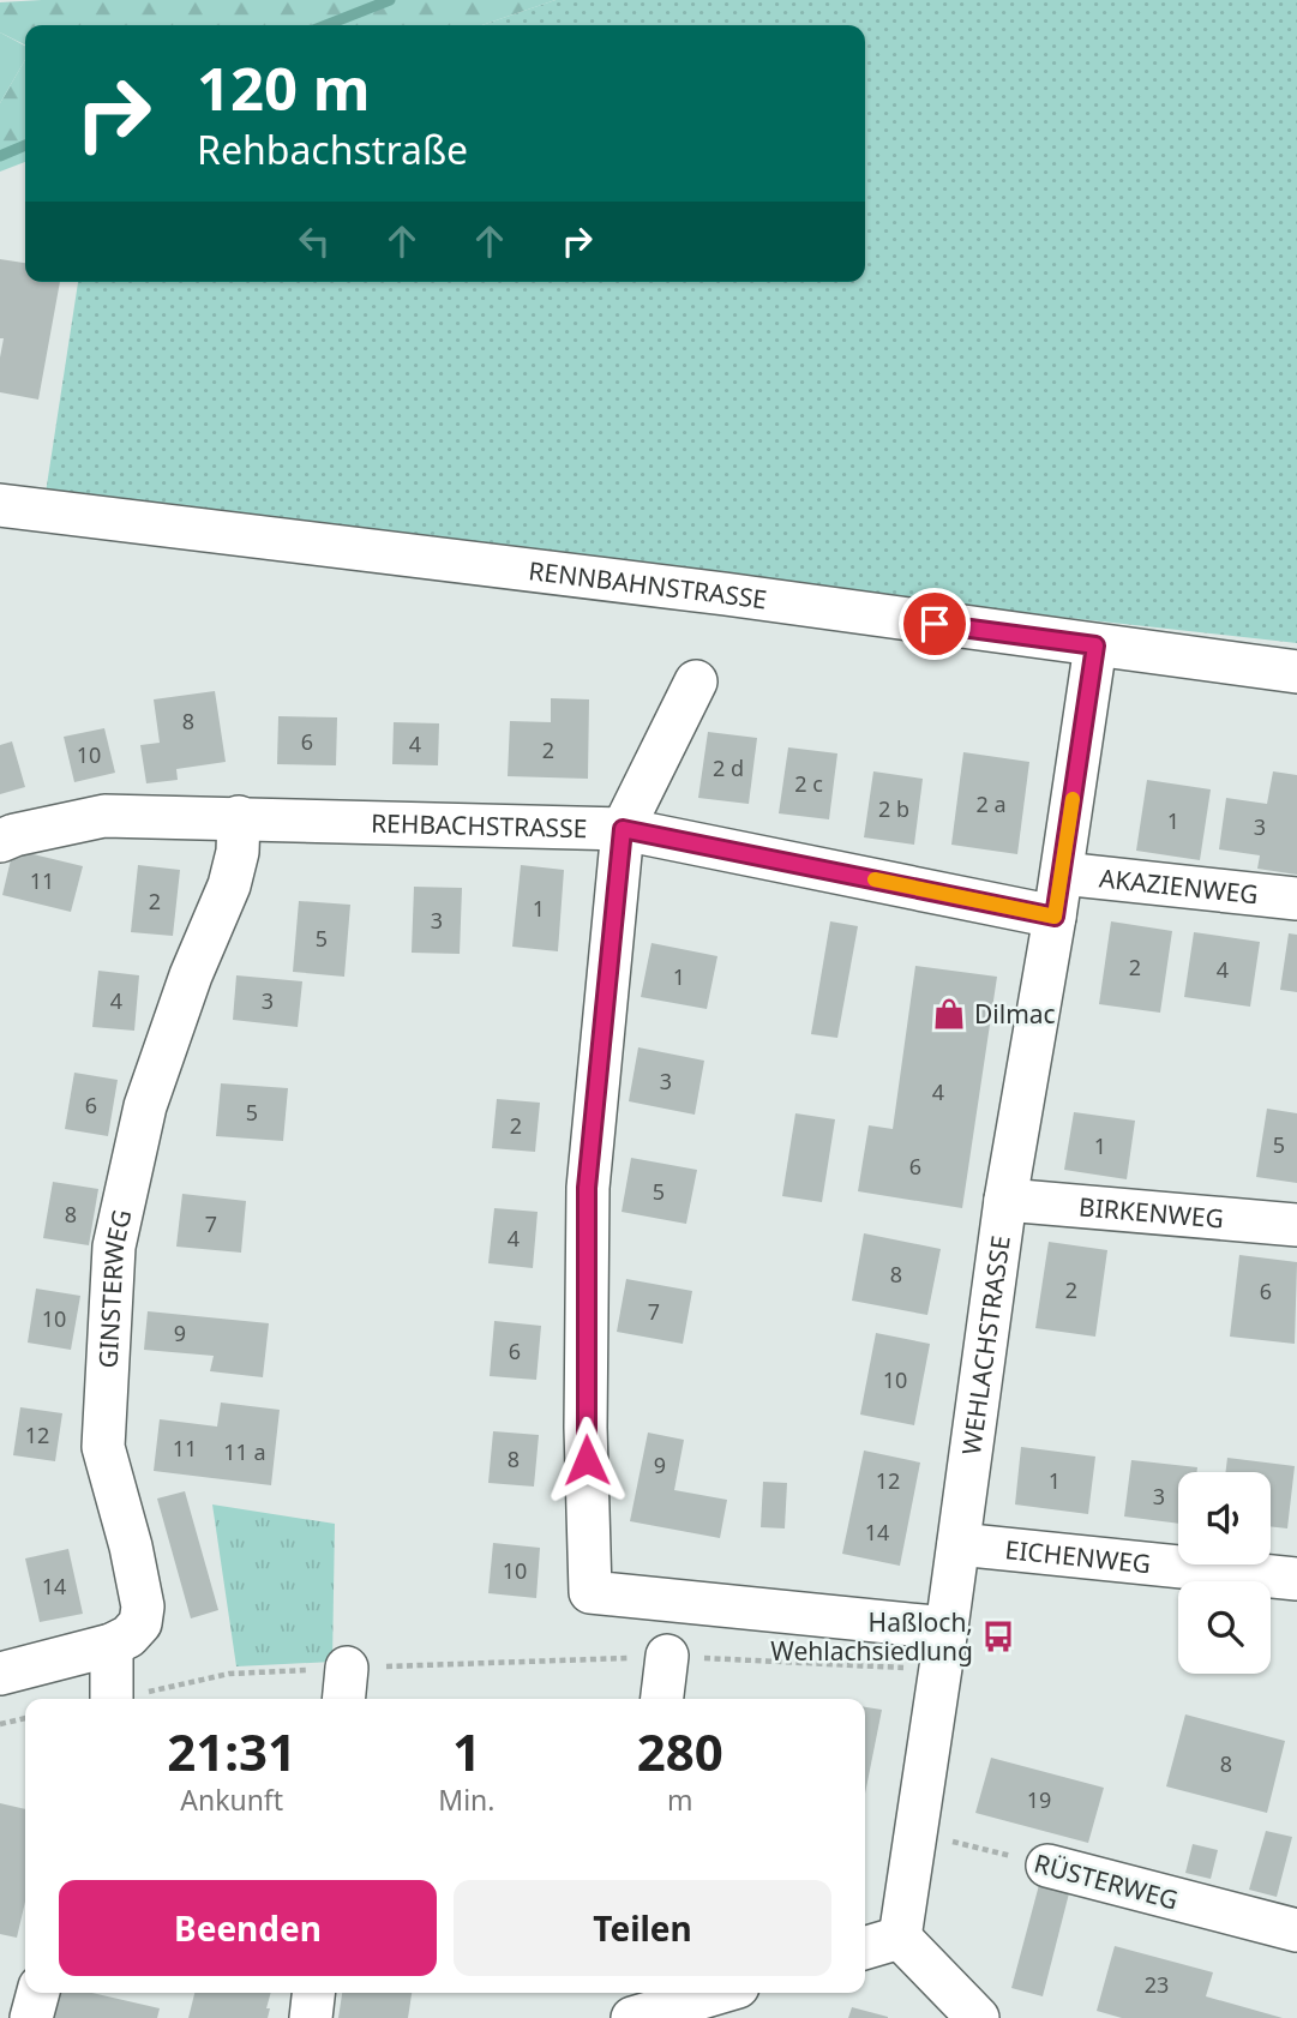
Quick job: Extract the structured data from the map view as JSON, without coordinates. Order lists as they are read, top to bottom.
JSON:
{
  "streets": {
    "street": [
      "RENNBAHNSTRASSE",
      "REHBACHSTRASSE",
      "AKAZIENWEG",
      "BIRKENWEG",
      "GINSTERWEG",
      "WEHLACHSTRASSE",
      "EICHENWEG",
      "RÜSTERWEG"
    ]
  },
  "crossings": [
    ["RENNBAHNSTRASSE", "WEHLACHSTRASSE"],
    ["REHBACHSTRASSE", "GINSTERWEG"],
    ["REHBACHSTRASSE", "WEHLACHSTRASSE"],
    ["AKAZIENWEG", "WEHLACHSTRASSE"],
    ["BIRKENWEG", "WEHLACHSTRASSE"],
    ["WEHLACHSTRASSE", "EICHENWEG"],
    ["WEHLACHSTRASSE", "RÜSTERWEG"]
  ],
  "places": {
    "shop": ["Dilmac"],
    "bus stop": ["Haßloch, Wehlachsiedlung"]
  },
  "house_numbers": [
    "8",
    "6",
    "4",
    "2",
    "10",
    "2 d",
    "2 c",
    "2 a",
    "2 b",
    "1",
    "3",
    "11",
    "2",
    "1",
    "3",
    "5",
    "2",
    "4",
    "1",
    "4",
    "3",
    "3",
    "4",
    "6",
    "5",
    "2",
    "5",
    "1",
    "6",
    "5",
    "8",
    "7",
    "4",
    "8",
    "2",
    "6",
    "7",
    "10",
    "9",
    "6",
    "10",
    "12",
    "11",
    "11 a",
    "8",
    "9",
    "12",
    "1",
    "3",
    "14",
    "10",
    "14",
    "8",
    "19",
    "23"
  ],
  "page": {
    "turn": ["120 m", "Rehbachstraße"],
    "eta": [
      "21:31",
      "Ankunft",
      "1",
      "Min.",
      "280",
      "m"
    ],
    "buttons": ["Beenden", "Teilen"]
  }
}
